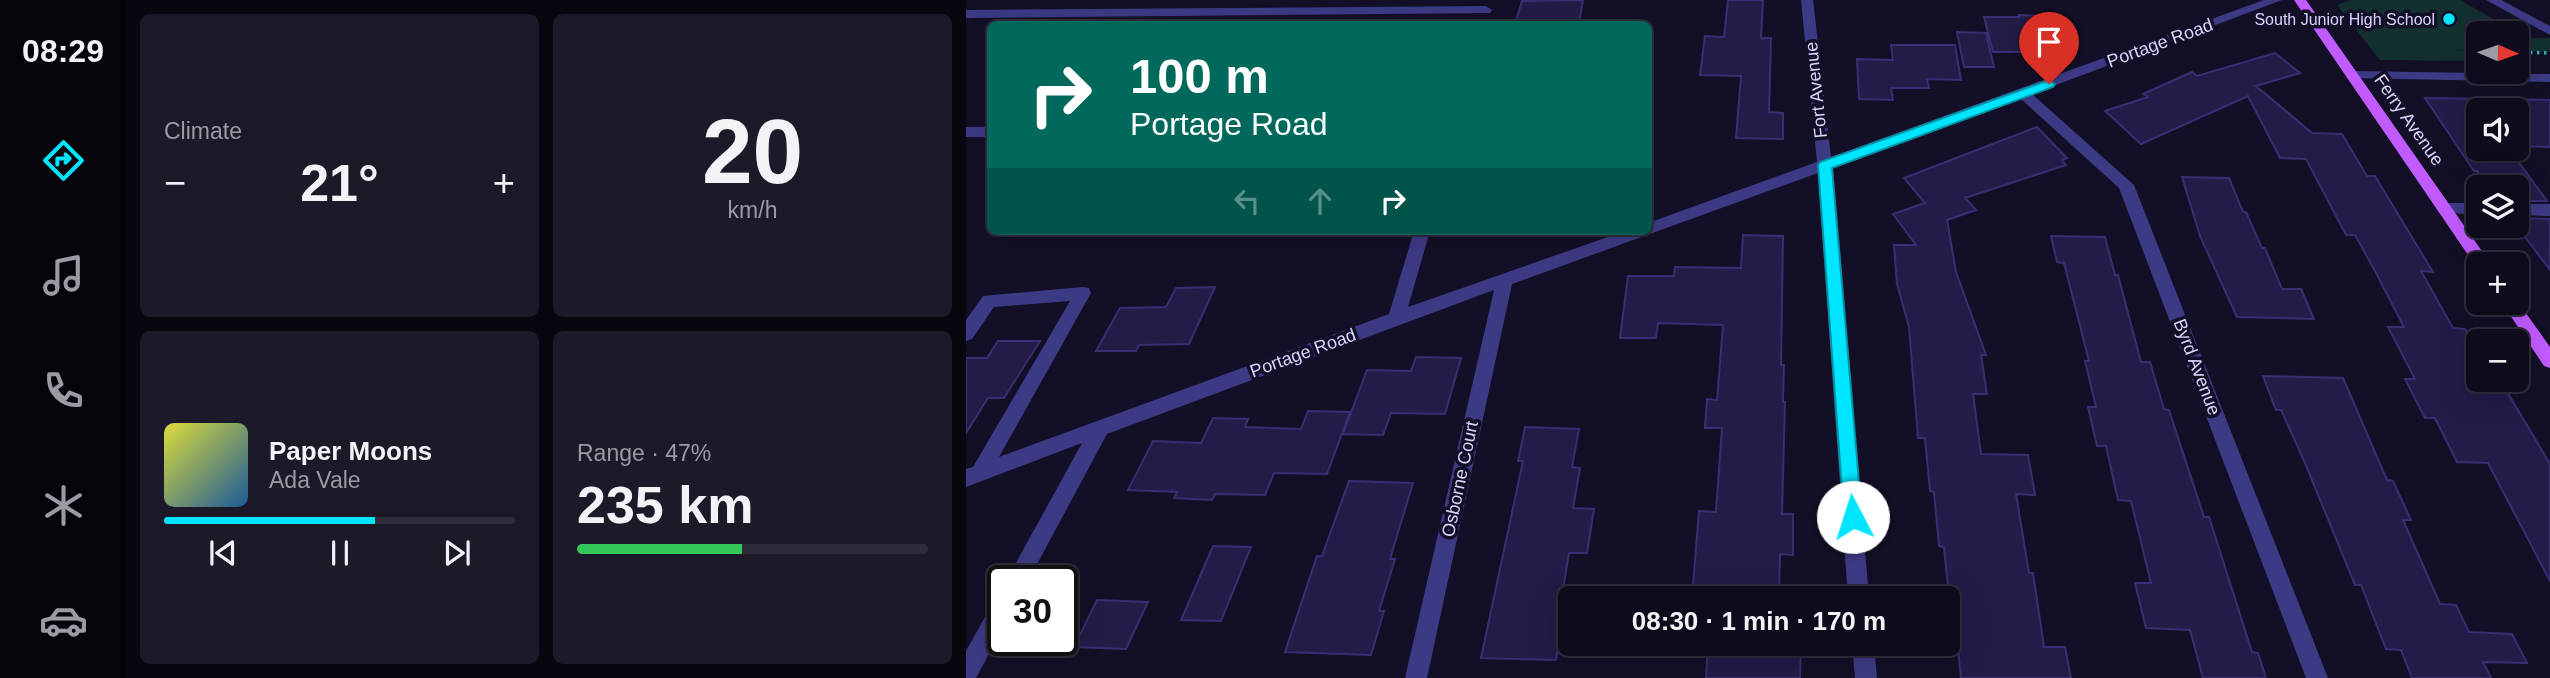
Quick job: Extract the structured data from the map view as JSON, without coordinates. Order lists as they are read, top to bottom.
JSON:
{
  "streets": {
    "main road": ["Ferry Avenue"],
    "street": [
      "Portage Road",
      "Fort Avenue",
      "Byrd Avenue",
      "Osborne Court"
    ]
  },
  "crossings": [
    ["Portage Road", "Fort Avenue"],
    ["Portage Road", "Byrd Avenue"],
    ["Portage Road", "Osborne Court"]
  ],
  "places": ["South Junior High School"],
  "north": "right",
  "page": {
    "tabs": "08:29",
    "tile": [
      "Climate",
      ["20", "km/h"],
      ["Range · 47%", "235 km"]
    ],
    "map_buttons": ["+", "−"],
    "turn": ["100 m", "Portage Road"],
    "heat": ["−", "21°", "+"],
    "song": ["Paper Moons", "Ada Vale"],
    "limit": "30",
    "trip": "08:30 · 1 min · 170 m"
  }
}
